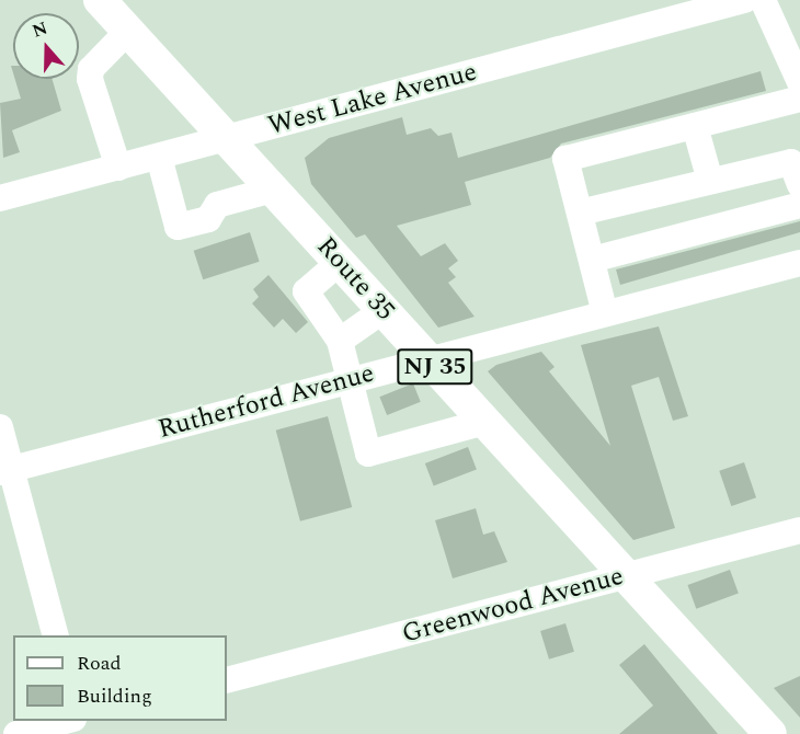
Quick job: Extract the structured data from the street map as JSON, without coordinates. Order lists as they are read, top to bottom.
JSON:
{
  "streets": {
    "main road": ["Route 35", "NJ 35"],
    "street": ["West Lake Avenue", "Rutherford Avenue", "Greenwood Avenue"]
  },
  "crossings": [
    ["West Lake Avenue", "Route 35"],
    ["Route 35", "Rutherford Avenue"],
    ["Route 35", "Greenwood Avenue"]
  ],
  "legend": ["Road", "Building"],
  "north": "top"
}
